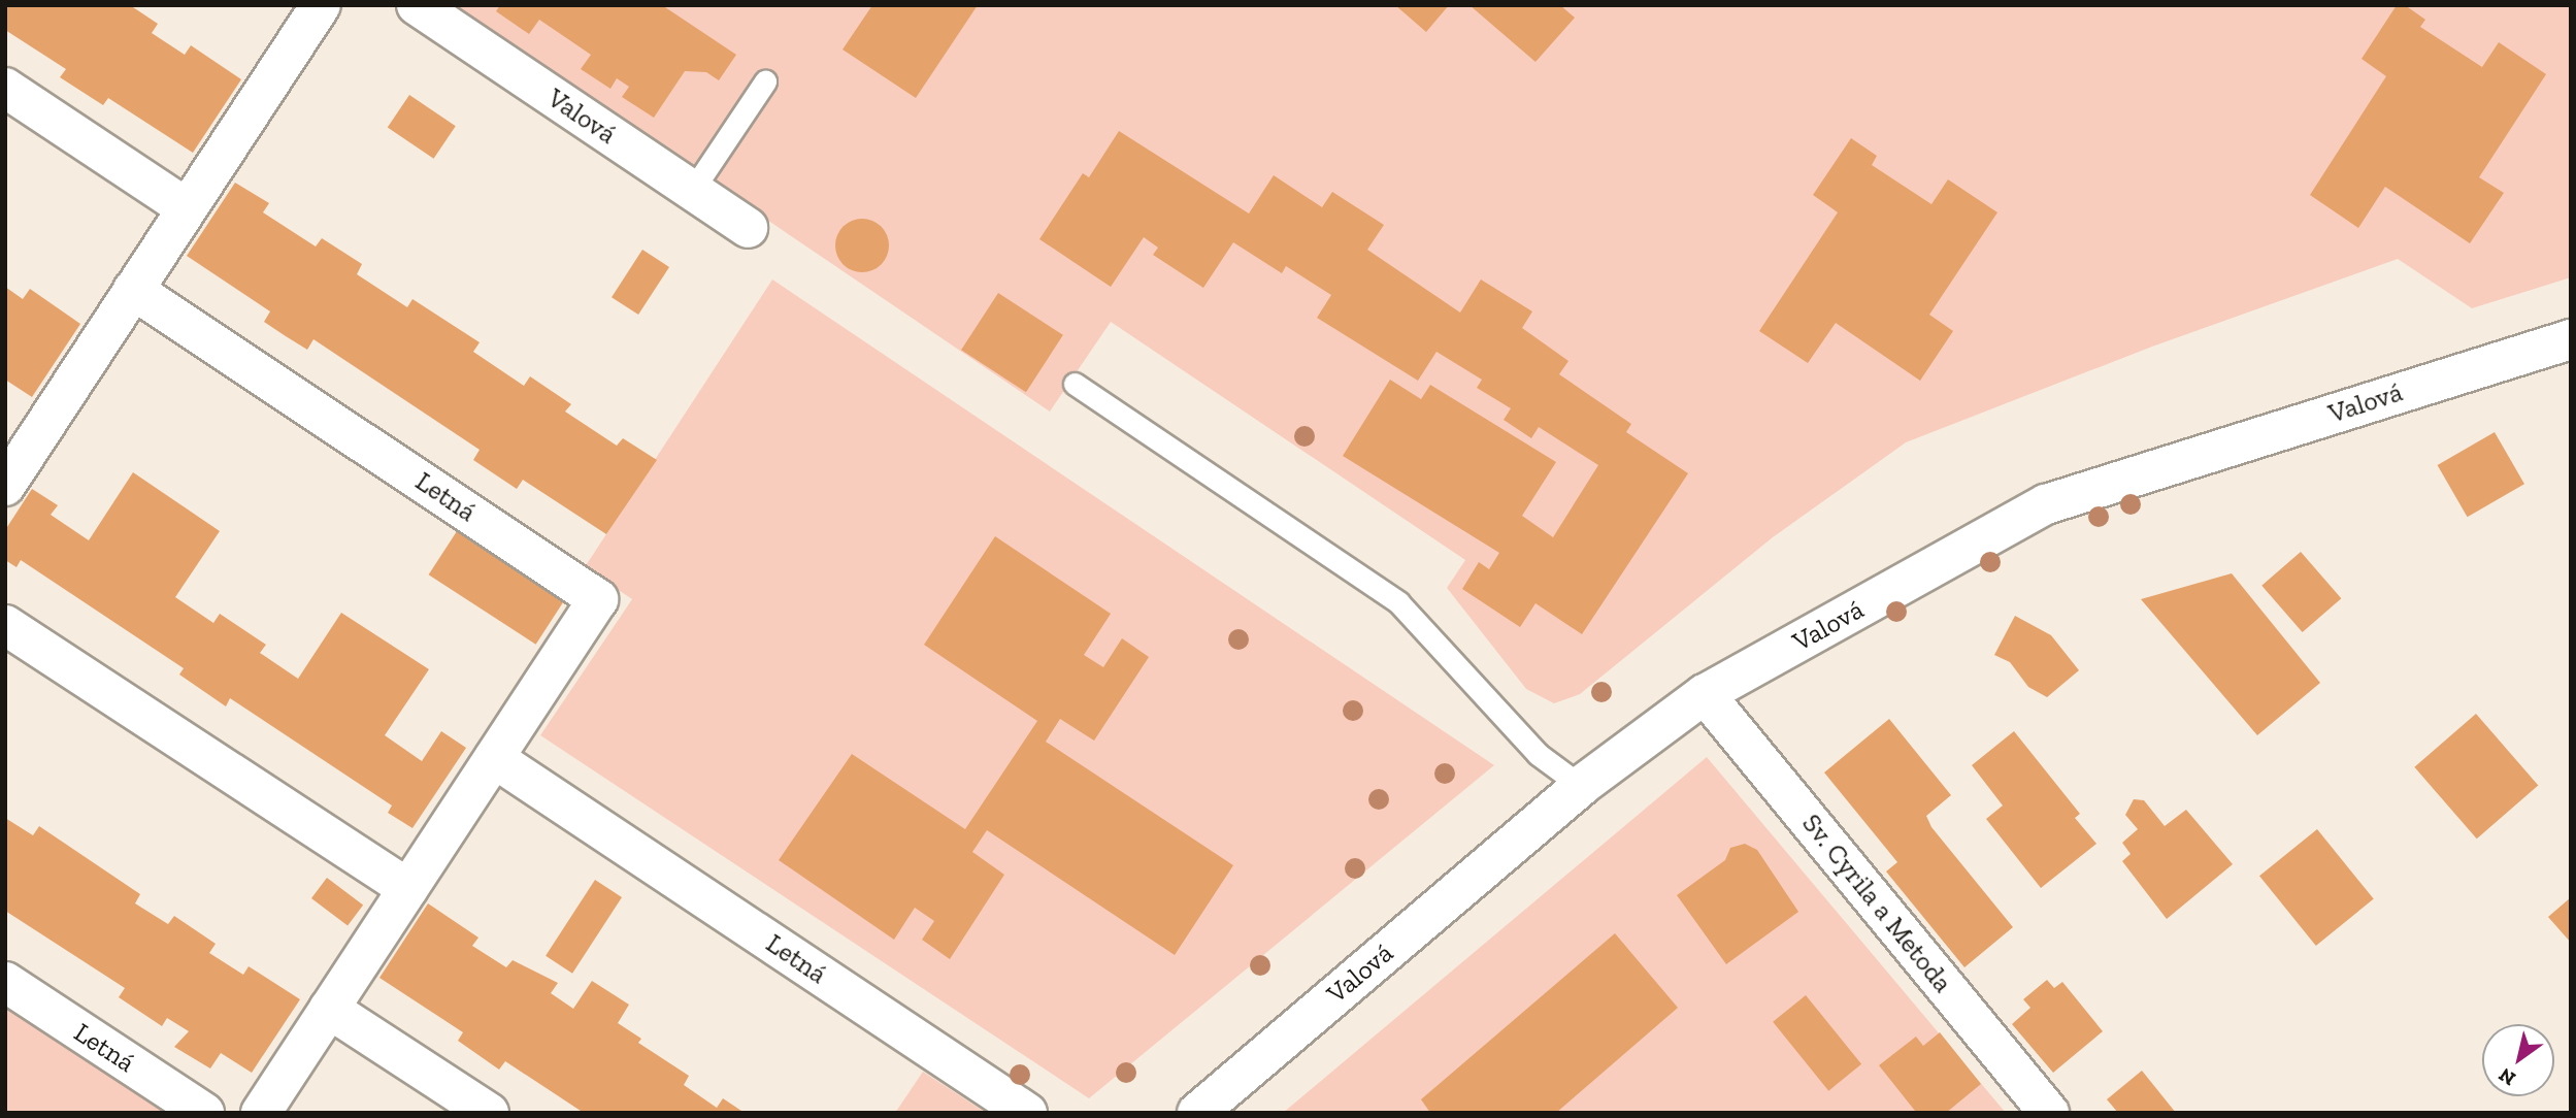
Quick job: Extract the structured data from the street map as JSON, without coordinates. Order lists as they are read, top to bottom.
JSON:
{
  "streets": {
    "street": ["Valová", "Letná", "Sv. Cyrila a Metoda"]
  },
  "crossings": [
    ["Valová", "Sv. Cyrila a Metoda"]
  ],
  "north": "bottom left"
}
